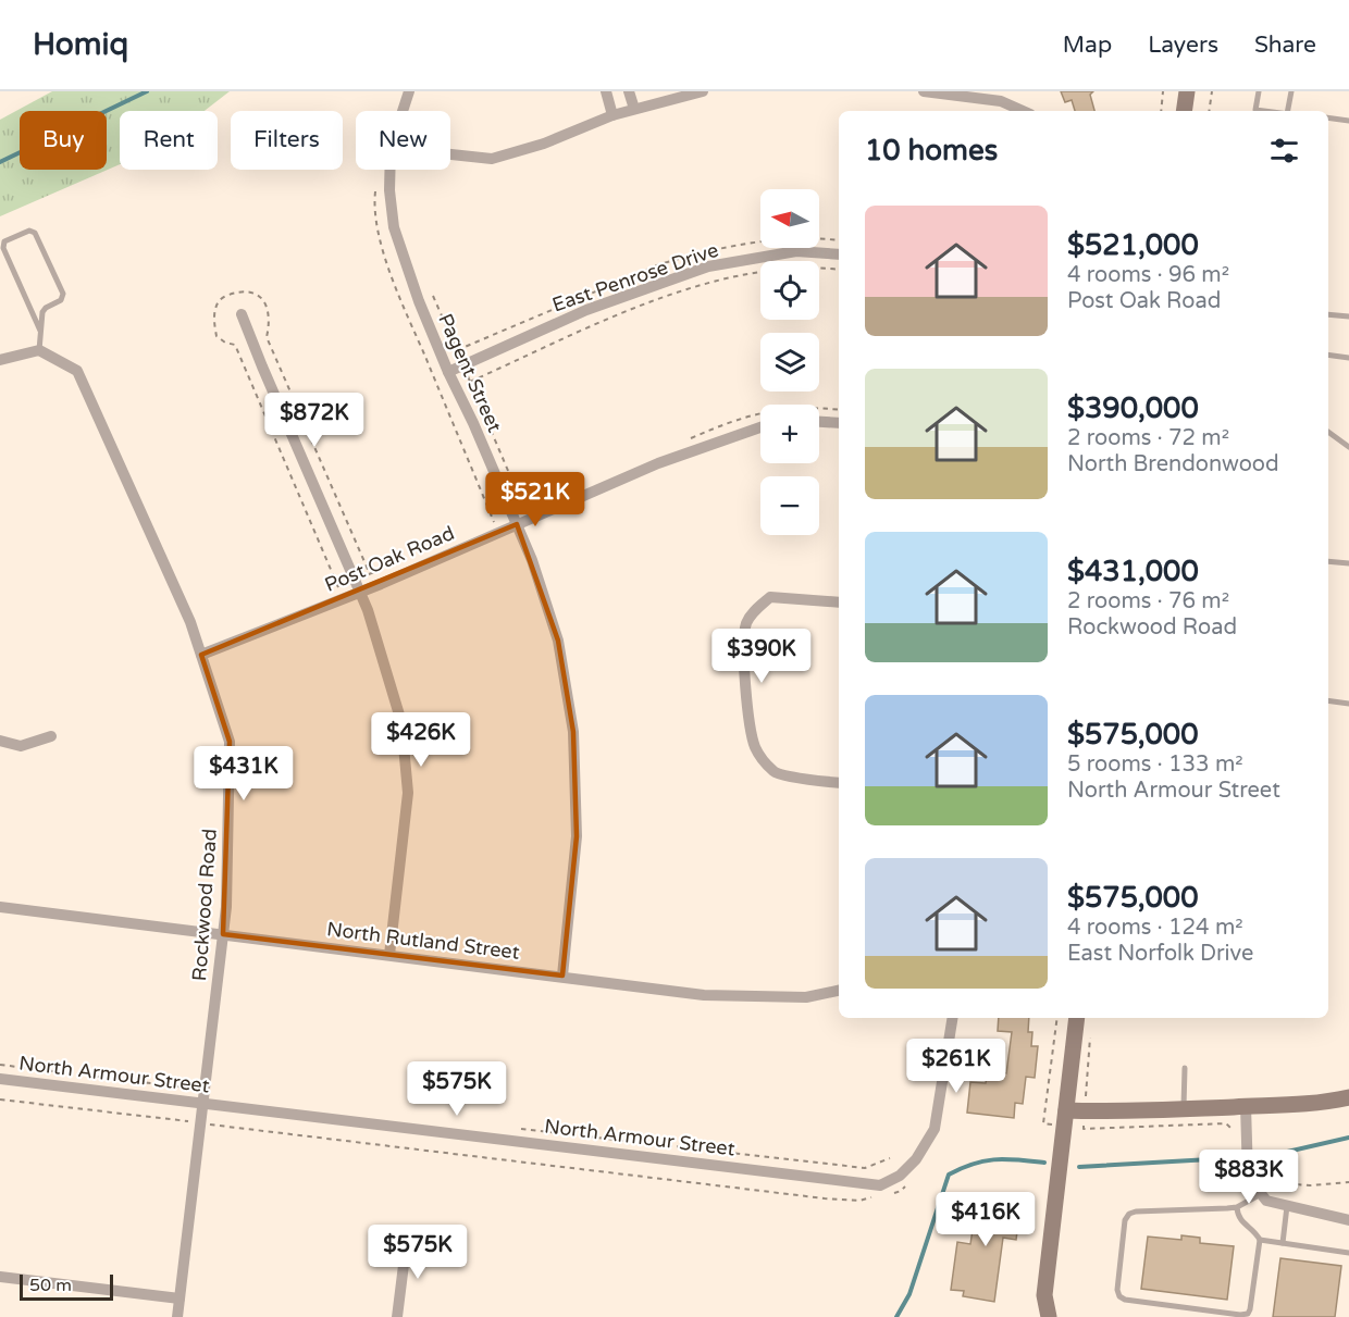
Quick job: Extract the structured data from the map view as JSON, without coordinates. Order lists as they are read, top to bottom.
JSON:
{
  "streets": {
    "street": [
      "East Penrose Drive",
      "Pagent Street",
      "Post Oak Road",
      "Rockwood Road",
      "North Rutland Street",
      "North Armour Street"
    ]
  },
  "crossings": [
    ["East Penrose Drive", "Pagent Street"],
    ["Pagent Street", "Post Oak Road"],
    ["Pagent Street", "North Rutland Street"],
    ["Post Oak Road", "Rockwood Road"],
    ["Rockwood Road", "North Rutland Street"],
    ["Rockwood Road", "North Armour Street"]
  ],
  "scale_bar": "50 m",
  "north": "left",
  "page": {
    "header": "Homiq",
    "nav": ["Map", "Layers", "Share"],
    "chip": [
      "Buy",
      "Rent",
      "Filters",
      "New"
    ],
    "heading": "10 homes",
    "map_buttons": ["+", "−"],
    "list": [
      {
        "name": "$521,000",
        "note": "4 rooms · 96 m² · Post Oak Road"
      },
      {
        "name": "$390,000",
        "note": "2 rooms · 72 m² · North Brendonwood"
      },
      {
        "name": "$431,000",
        "note": "2 rooms · 76 m² · Rockwood Road"
      },
      {
        "name": "$575,000",
        "note": "5 rooms · 133 m² · North Armour Street"
      },
      {
        "name": "$575,000",
        "note": "4 rooms · 124 m² · East Norfolk Drive"
      }
    ],
    "price": [
      "$872K",
      "$521K",
      "$390K",
      "$426K",
      "$431K",
      "$261K",
      "$575K",
      "$883K",
      "$416K",
      "$575K"
    ],
    "scale": "50 m"
  }
}
